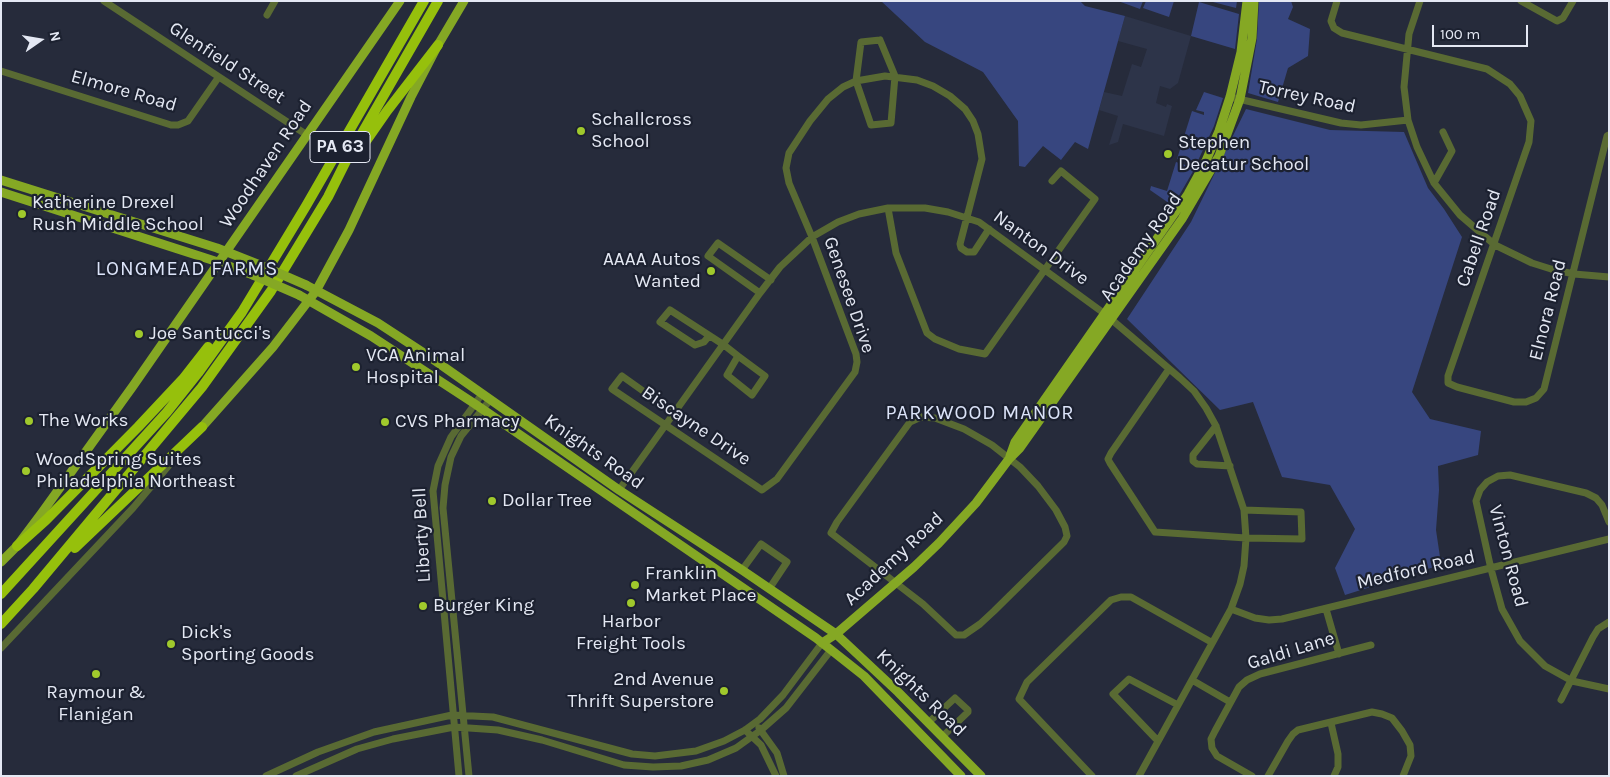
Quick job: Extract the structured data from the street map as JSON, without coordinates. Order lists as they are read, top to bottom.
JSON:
{
  "streets": {
    "highway": ["PA 63"],
    "main road": ["Woodhaven Road", "Academy Road", "Knights Road"],
    "street": [
      "Glenfield Street",
      "Elmore Road",
      "Torrey Road",
      "Cabell Road",
      "Nanton Drive",
      "Genesee Drive",
      "Elnora Road",
      "Biscayne Drive",
      "Liberty Bell",
      "Vinton Road",
      "Medford Road",
      "Galdi Lane"
    ]
  },
  "crossings": [
    ["Glenfield Street", "Elmore Road"],
    ["Glenfield Street", "Woodhaven Road"],
    ["Torrey Road", "Academy Road"],
    ["Woodhaven Road", "Knights Road"],
    ["Cabell Road", "Elnora Road"],
    ["Academy Road", "Nanton Drive"],
    ["Academy Road", "Knights Road"],
    ["Nanton Drive", "Genesee Drive"],
    ["Nanton Drive", "Biscayne Drive"],
    ["Nanton Drive", "Knights Road"],
    ["Nanton Drive", "Medford Road"],
    ["Genesee Drive", "Biscayne Drive"],
    ["Knights Road", "Liberty Bell"],
    ["Vinton Road", "Medford Road"]
  ],
  "districts": ["LONGMEAD FARMS", "PARKWOOD MANOR"],
  "places": [
    "Schallcross School",
    "Stephen Decatur School",
    "Katherine Drexel Rush Middle School",
    "AAAA Autos Wanted",
    "Joe Santucci's",
    "VCA Animal Hospital",
    "The Works",
    "CVS Pharmacy",
    "WoodSpring Suites Philadelphia Northeast",
    "Dollar Tree",
    "Franklin Market Place",
    "Harbor Freight Tools",
    "Burger King",
    "Dick's Sporting Goods",
    "Raymour & Flanigan",
    "2nd Avenue Thrift Superstore"
  ],
  "scale_bar": "100 m",
  "north": "right"
}
